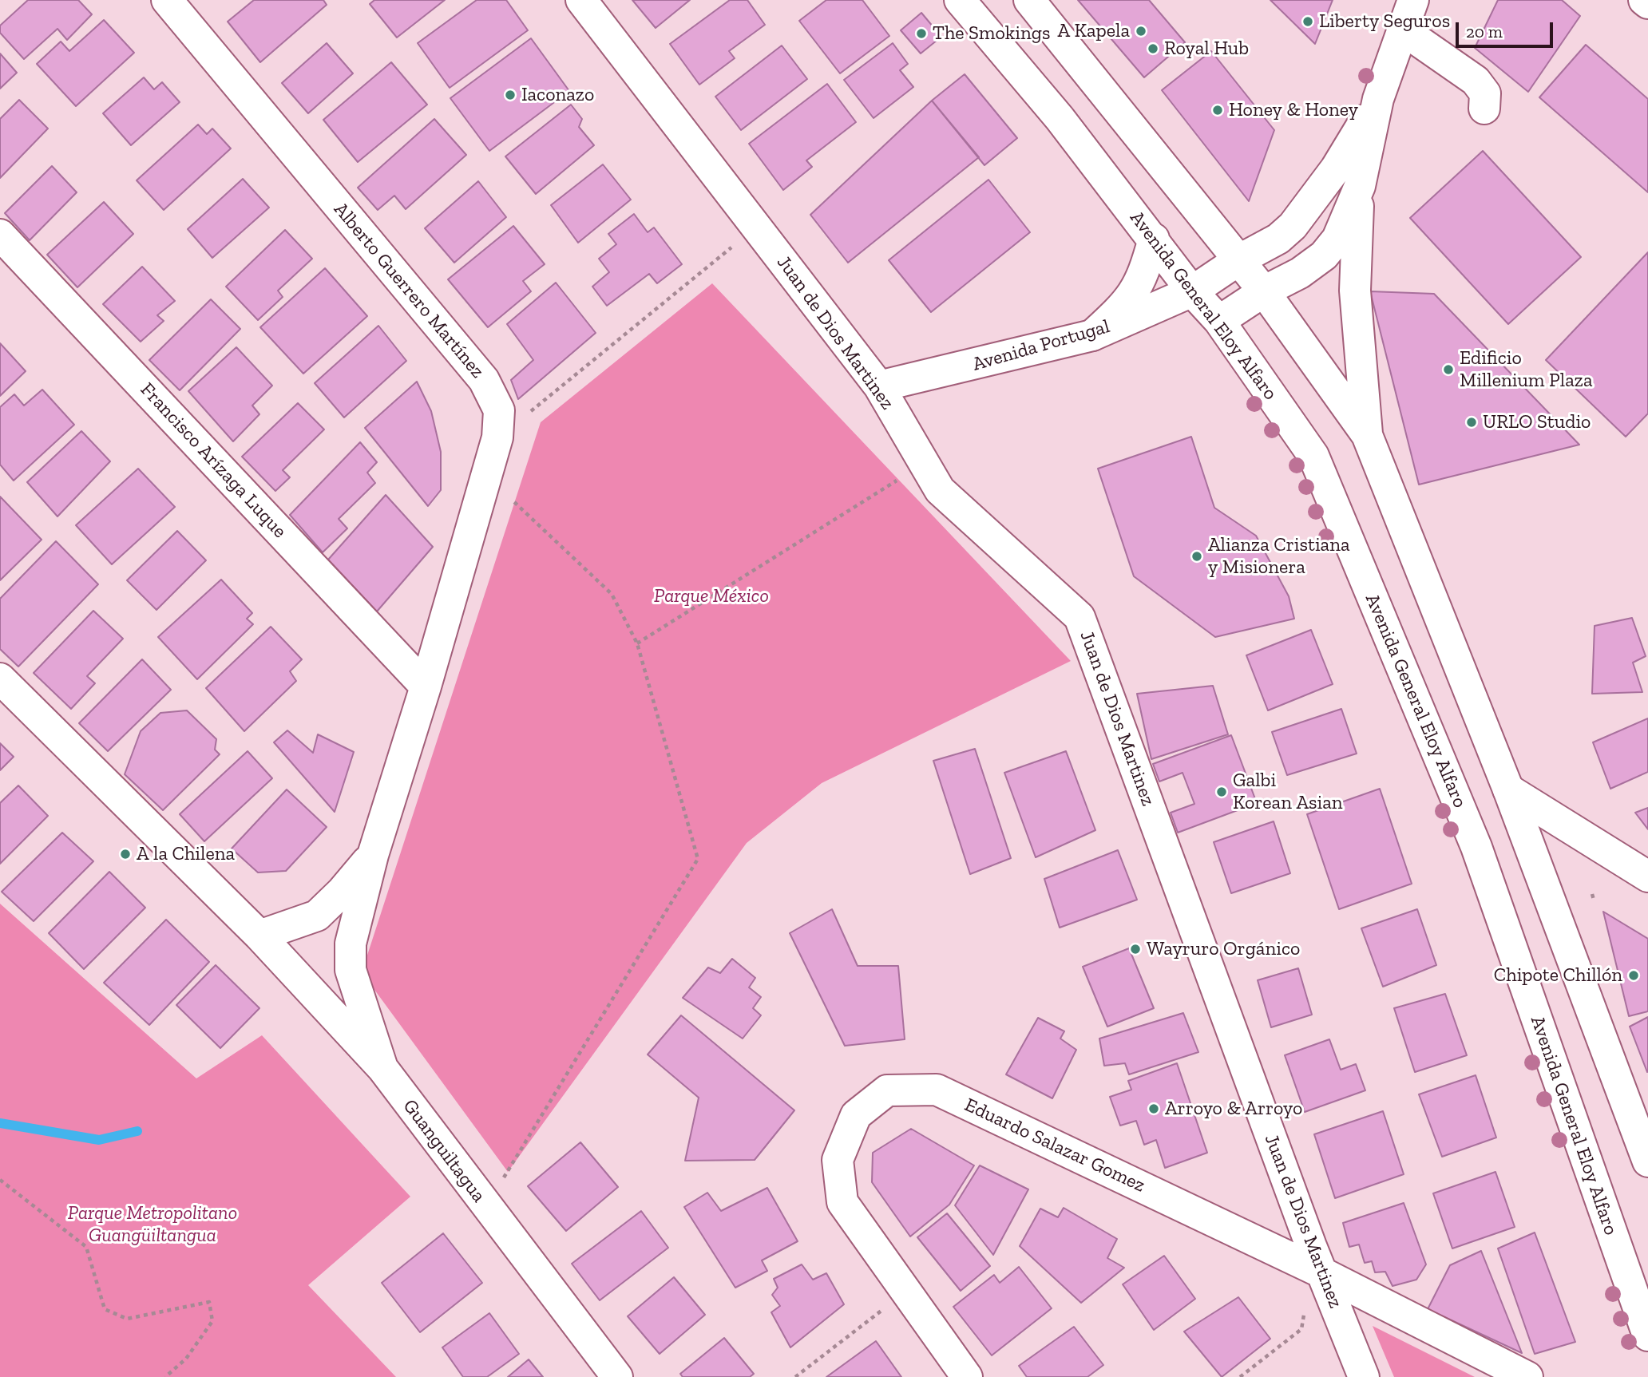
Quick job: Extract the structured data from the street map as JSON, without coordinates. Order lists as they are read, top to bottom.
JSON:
{
  "streets": {
    "street": [
      "Alberto Guerrero Martínez",
      "Avenida General Eloy Alfaro",
      "Juan de Dios Martinez",
      "Avenida Portugal",
      "Francisco Arízaga Luque",
      "Eduardo Salazar Gomez",
      "Guanguiltagua"
    ]
  },
  "crossings": [
    ["Alberto Guerrero Martínez", "Francisco Arízaga Luque"],
    ["Alberto Guerrero Martínez", "Guanguiltagua"],
    ["Avenida General Eloy Alfaro", "Avenida Portugal"],
    ["Juan de Dios Martinez", "Avenida Portugal"],
    ["Juan de Dios Martinez", "Eduardo Salazar Gomez"]
  ],
  "parks": ["Parque México", "Parque Metropolitano Guangüiltangua"],
  "places": [
    "Liberty Seguros",
    "A Kapela",
    "The Smokings",
    "Royal Hub",
    "Iaconazo",
    "Honey & Honey",
    "Edificio Millenium Plaza",
    "URLO Studio",
    "Alianza Cristiana y Misionera",
    "Galbi Korean Asian",
    "A la Chilena",
    "Wayruro Orgánico",
    "Chipote Chillón",
    "Arroyo & Arroyo"
  ],
  "scale_bar": "20 m"
}
